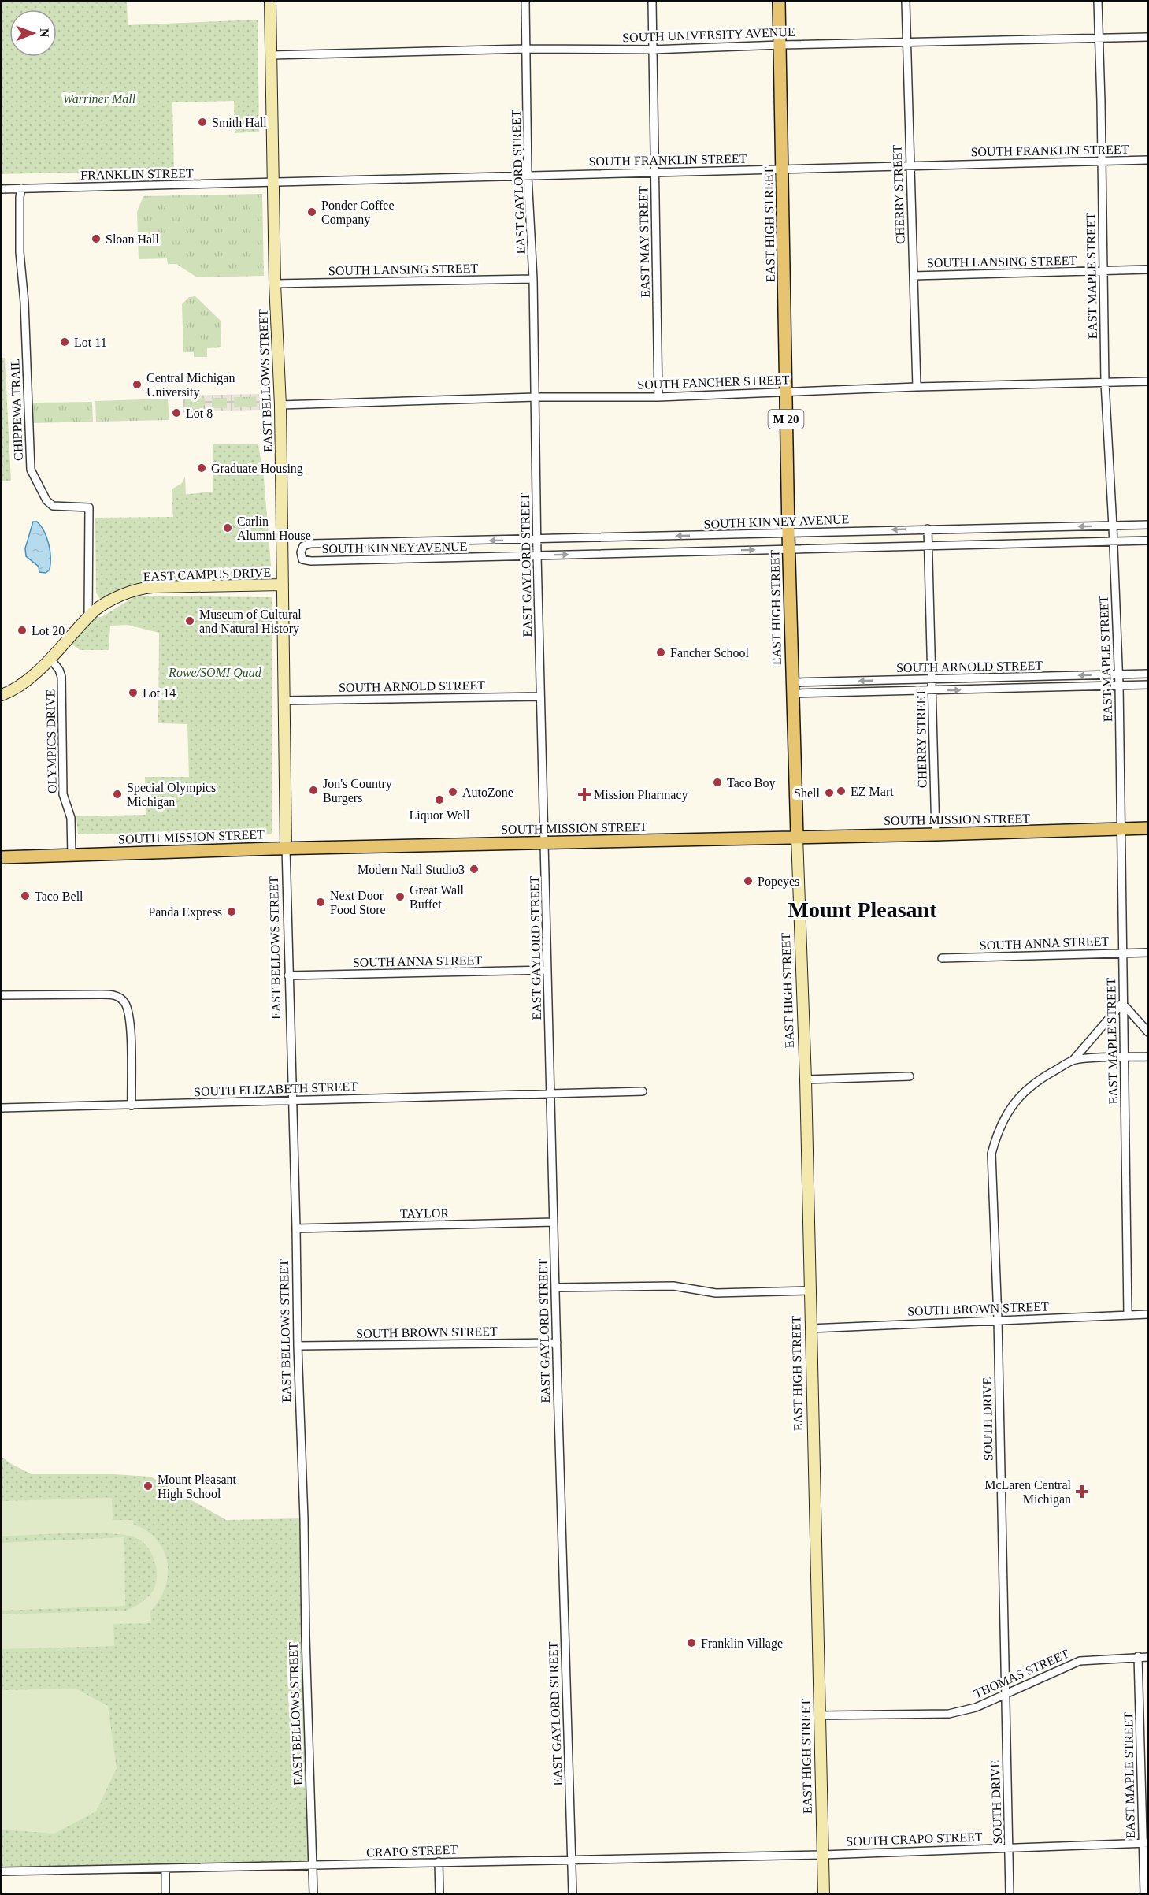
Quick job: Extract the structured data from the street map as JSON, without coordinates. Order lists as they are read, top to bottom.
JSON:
{
  "streets": {
    "main road": ["EAST HIGH STREET", "M 20", "SOUTH MISSION STREET"],
    "street": [
      "SOUTH UNIVERSITY AVENUE",
      "SOUTH FRANKLIN STREET",
      "FRANKLIN STREET",
      "EAST GAYLORD STREET",
      "CHERRY STREET",
      "EAST MAY STREET",
      "SOUTH LANSING STREET",
      "EAST MAPLE STREET",
      "EAST BELLOWS STREET",
      "SOUTH FANCHER STREET",
      "CHIPPEWA TRAIL",
      "SOUTH KINNEY AVENUE",
      "EAST CAMPUS DRIVE",
      "SOUTH ARNOLD STREET",
      "OLYMPICS DRIVE",
      "SOUTH ANNA STREET",
      "SOUTH ELIZABETH STREET",
      "TAYLOR",
      "SOUTH BROWN STREET",
      "SOUTH DRIVE",
      "THOMAS STREET",
      "SOUTH CRAPO STREET",
      "CRAPO STREET"
    ]
  },
  "crossings": [
    ["SOUTH UNIVERSITY AVENUE", "EAST GAYLORD STREET"],
    ["SOUTH UNIVERSITY AVENUE", "CHERRY STREET"],
    ["SOUTH UNIVERSITY AVENUE", "EAST HIGH STREET"],
    ["SOUTH UNIVERSITY AVENUE", "EAST MAY STREET"],
    ["SOUTH UNIVERSITY AVENUE", "EAST MAPLE STREET"],
    ["SOUTH UNIVERSITY AVENUE", "EAST BELLOWS STREET"],
    ["SOUTH FRANKLIN STREET", "FRANKLIN STREET"],
    ["SOUTH FRANKLIN STREET", "EAST GAYLORD STREET"],
    ["SOUTH FRANKLIN STREET", "CHERRY STREET"],
    ["SOUTH FRANKLIN STREET", "EAST HIGH STREET"],
    ["SOUTH FRANKLIN STREET", "EAST MAY STREET"],
    ["SOUTH FRANKLIN STREET", "EAST MAPLE STREET"],
    ["SOUTH FRANKLIN STREET", "EAST BELLOWS STREET"],
    ["FRANKLIN STREET", "EAST BELLOWS STREET"],
    ["FRANKLIN STREET", "CHIPPEWA TRAIL"],
    ["EAST GAYLORD STREET", "SOUTH LANSING STREET"],
    ["EAST GAYLORD STREET", "SOUTH FANCHER STREET"],
    ["EAST GAYLORD STREET", "SOUTH KINNEY AVENUE"],
    ["EAST GAYLORD STREET", "SOUTH ARNOLD STREET"],
    ["EAST GAYLORD STREET", "SOUTH MISSION STREET"],
    ["EAST GAYLORD STREET", "SOUTH ANNA STREET"],
    ["EAST GAYLORD STREET", "SOUTH ELIZABETH STREET"],
    ["EAST GAYLORD STREET", "TAYLOR"],
    ["EAST GAYLORD STREET", "SOUTH BROWN STREET"],
    ["EAST GAYLORD STREET", "CRAPO STREET"],
    ["CHERRY STREET", "SOUTH LANSING STREET"],
    ["CHERRY STREET", "SOUTH FANCHER STREET"],
    ["CHERRY STREET", "SOUTH KINNEY AVENUE"],
    ["CHERRY STREET", "SOUTH ARNOLD STREET"],
    ["CHERRY STREET", "SOUTH MISSION STREET"],
    ["EAST HIGH STREET", "SOUTH FANCHER STREET"],
    ["EAST HIGH STREET", "SOUTH KINNEY AVENUE"],
    ["EAST HIGH STREET", "SOUTH ARNOLD STREET"],
    ["EAST HIGH STREET", "SOUTH MISSION STREET"],
    ["EAST HIGH STREET", "SOUTH BROWN STREET"],
    ["EAST HIGH STREET", "THOMAS STREET"],
    ["EAST HIGH STREET", "SOUTH CRAPO STREET"],
    ["EAST HIGH STREET", "CRAPO STREET"],
    ["EAST MAY STREET", "SOUTH FANCHER STREET"],
    ["SOUTH LANSING STREET", "EAST MAPLE STREET"],
    ["SOUTH LANSING STREET", "EAST BELLOWS STREET"],
    ["EAST MAPLE STREET", "SOUTH FANCHER STREET"],
    ["EAST MAPLE STREET", "SOUTH KINNEY AVENUE"],
    ["EAST MAPLE STREET", "SOUTH ARNOLD STREET"],
    ["EAST MAPLE STREET", "SOUTH MISSION STREET"],
    ["EAST MAPLE STREET", "SOUTH ANNA STREET"],
    ["EAST MAPLE STREET", "SOUTH BROWN STREET"],
    ["EAST MAPLE STREET", "SOUTH DRIVE"],
    ["EAST MAPLE STREET", "THOMAS STREET"],
    ["EAST MAPLE STREET", "SOUTH CRAPO STREET"],
    ["EAST BELLOWS STREET", "SOUTH FANCHER STREET"],
    ["EAST BELLOWS STREET", "EAST CAMPUS DRIVE"],
    ["EAST BELLOWS STREET", "SOUTH ARNOLD STREET"],
    ["EAST BELLOWS STREET", "SOUTH MISSION STREET"],
    ["EAST BELLOWS STREET", "SOUTH ANNA STREET"],
    ["EAST BELLOWS STREET", "SOUTH ELIZABETH STREET"],
    ["EAST BELLOWS STREET", "TAYLOR"],
    ["EAST BELLOWS STREET", "SOUTH BROWN STREET"],
    ["EAST BELLOWS STREET", "CRAPO STREET"],
    ["CHIPPEWA TRAIL", "EAST CAMPUS DRIVE"],
    ["EAST CAMPUS DRIVE", "OLYMPICS DRIVE"],
    ["OLYMPICS DRIVE", "SOUTH MISSION STREET"],
    ["SOUTH BROWN STREET", "SOUTH DRIVE"],
    ["SOUTH DRIVE", "THOMAS STREET"],
    ["SOUTH DRIVE", "SOUTH CRAPO STREET"],
    ["SOUTH CRAPO STREET", "CRAPO STREET"]
  ],
  "districts": ["Mount Pleasant"],
  "parks": ["Warriner Mall", "Rowe/SOMI Quad"],
  "places": {
    "other": [
      "Smith Hall",
      "Ponder Coffee Company",
      "Sloan Hall",
      "Lot 11",
      "Central Michigan University",
      "Lot 8",
      "Graduate Housing",
      "Carlin Alumni House",
      "Museum of Cultural and Natural History",
      "Lot 20",
      "Fancher School",
      "Lot 14",
      "Taco Boy",
      "Jon's Country Burgers",
      "EZ Mart",
      "AutoZone",
      "Shell",
      "Special Olympics Michigan",
      "Liquor Well",
      "Modern Nail Studio3",
      "Popeyes",
      "Taco Bell",
      "Great Wall Buffet",
      "Next Door Food Store",
      "Panda Express",
      "Mount Pleasant High School",
      "Franklin Village"
    ],
    "health": ["Mission Pharmacy", "McLaren Central Michigan"]
  },
  "north": "right"
}
